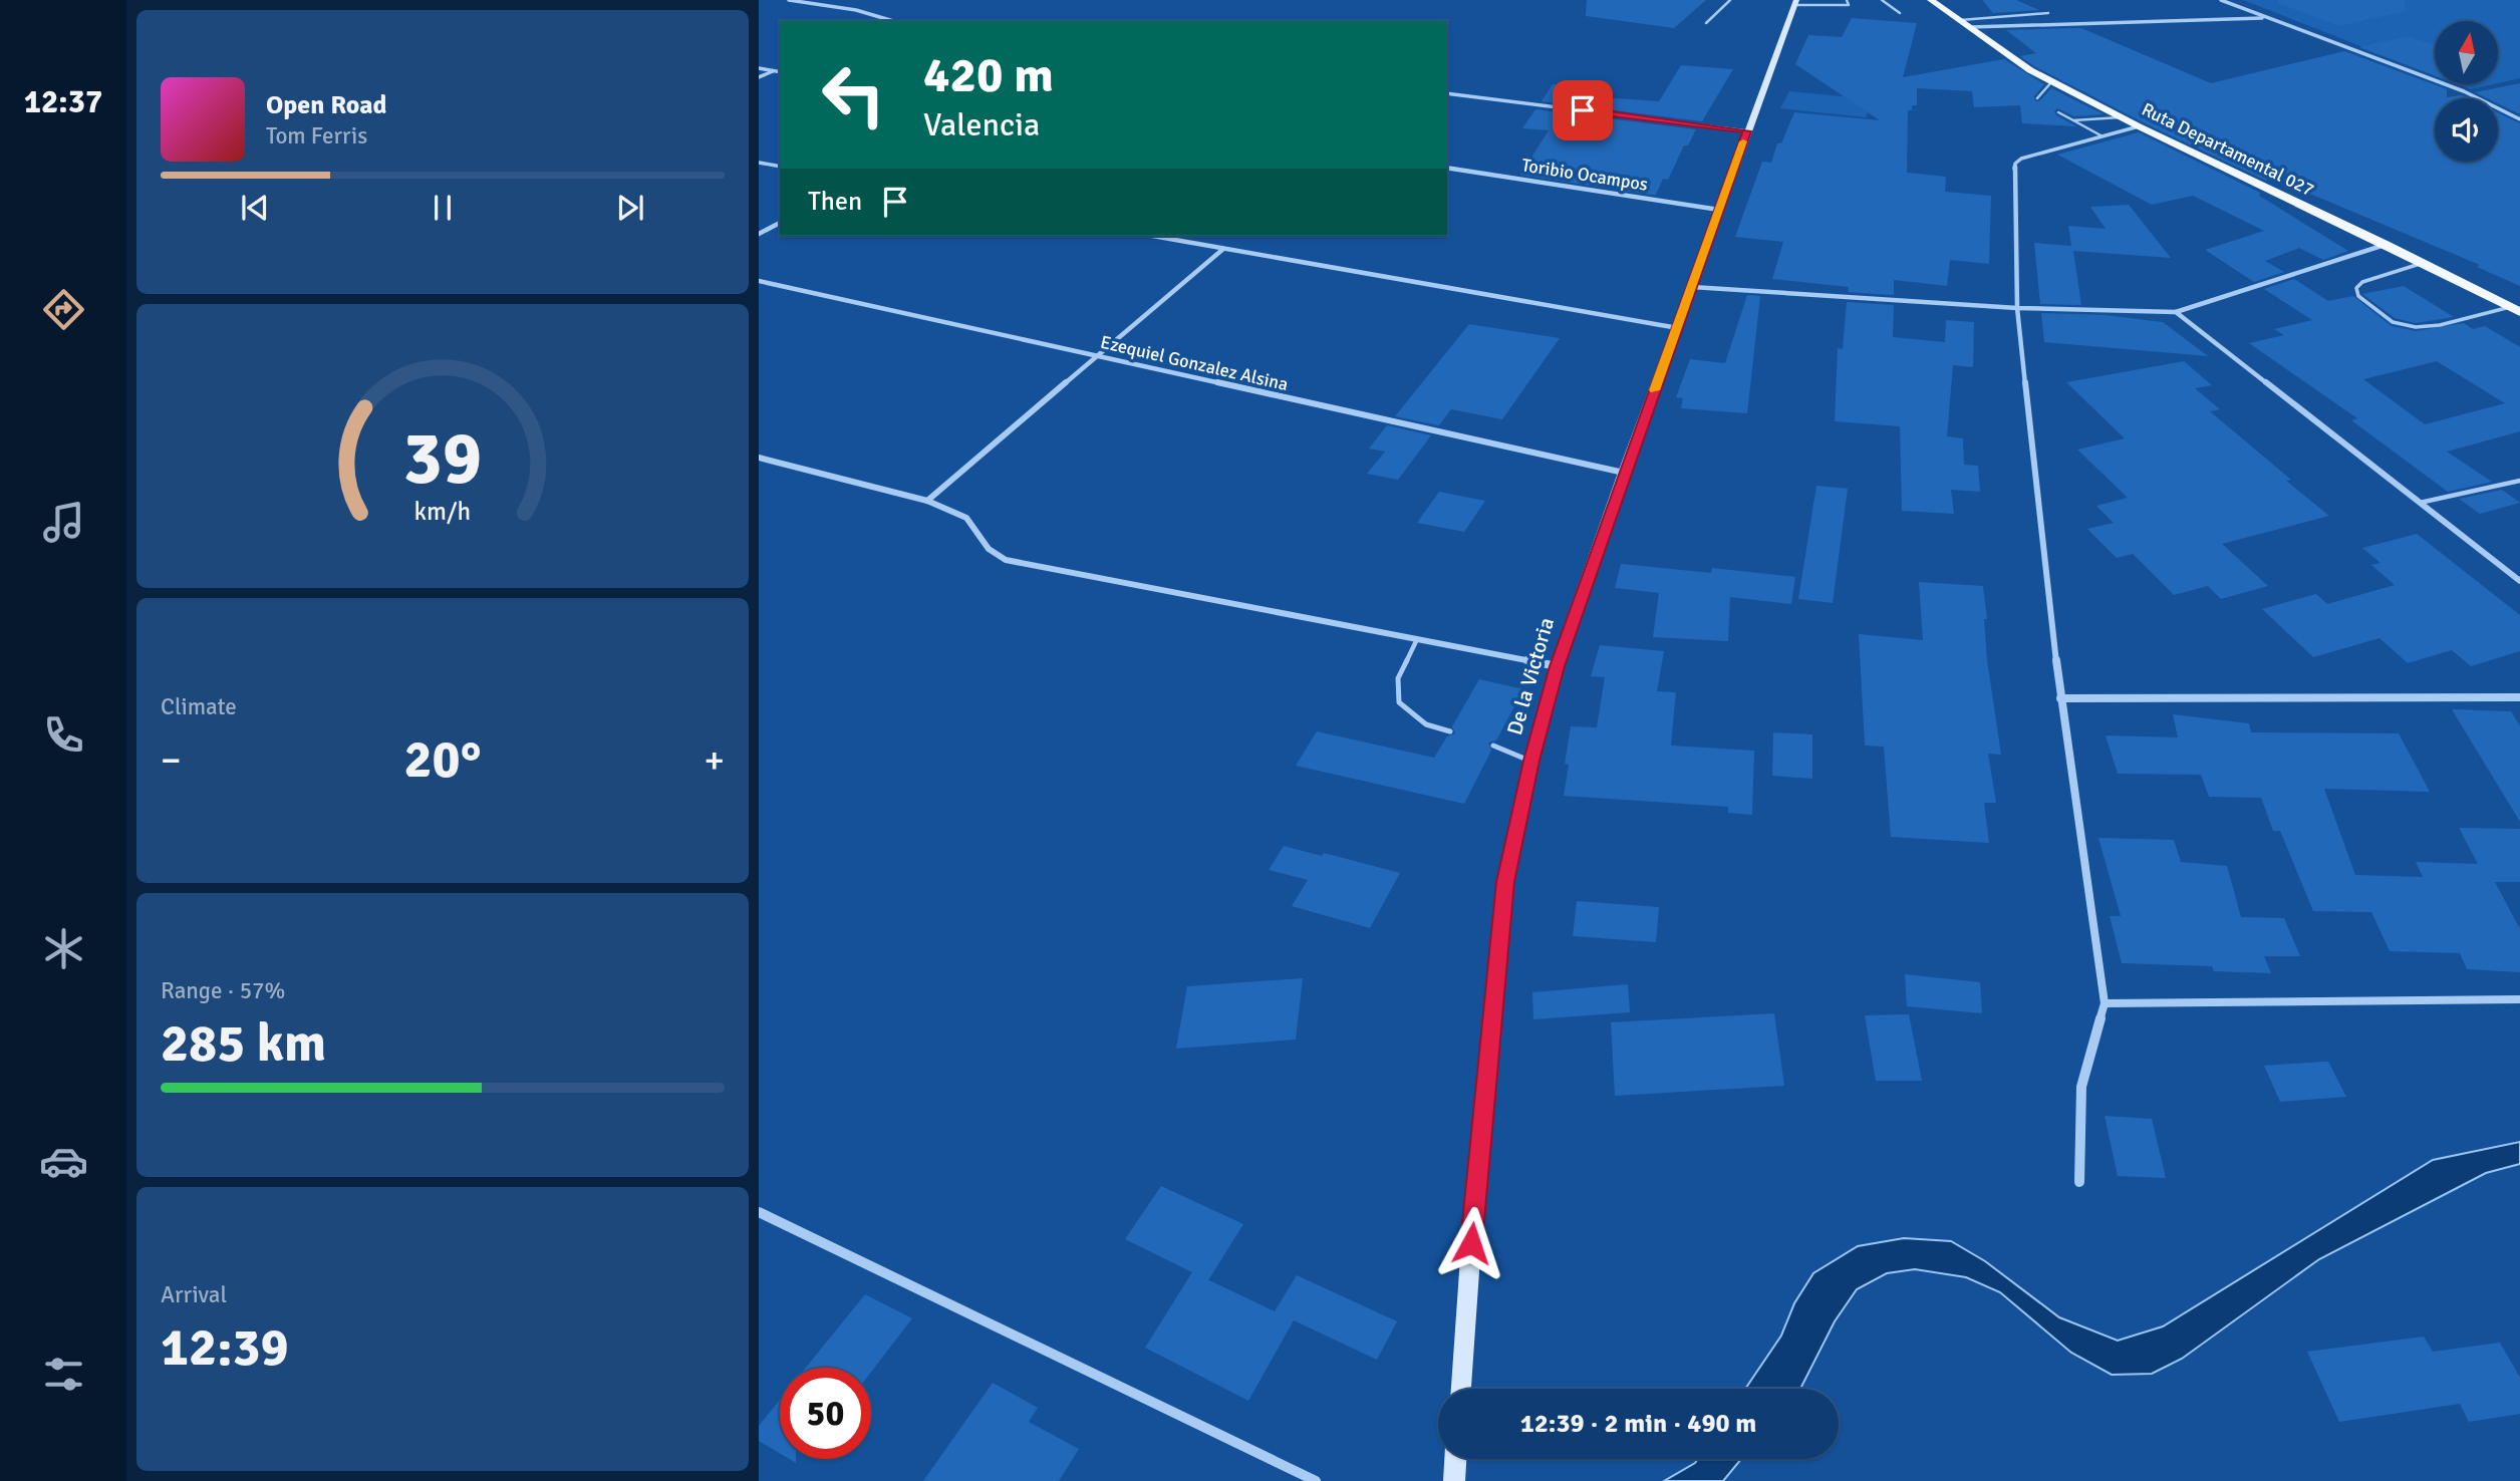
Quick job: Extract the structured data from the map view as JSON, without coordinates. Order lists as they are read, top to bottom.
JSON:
{
  "streets": {
    "main road": ["Ruta Departamental 027", "De la Victoria"],
    "street": ["Toribio Ocampos", "Ezequiel Gonzalez Alsina"]
  },
  "crossings": [
    ["Toribio Ocampos", "De la Victoria"],
    ["Ezequiel Gonzalez Alsina", "De la Victoria"]
  ],
  "north": "top",
  "page": {
    "tabs": "12:37",
    "turn": ["420 m", "Valencia"],
    "song": ["Open Road", "Tom Ferris"],
    "then": "Then",
    "tile": [
      "Climate",
      ["Range · 57%", "285 km"],
      ["Arrival", "12:39"]
    ],
    "heat": ["−", "20°", "+"],
    "limit": "50",
    "trip": "12:39 · 2 min · 490 m",
    "gauge": ["39", "km/h"]
  }
}
